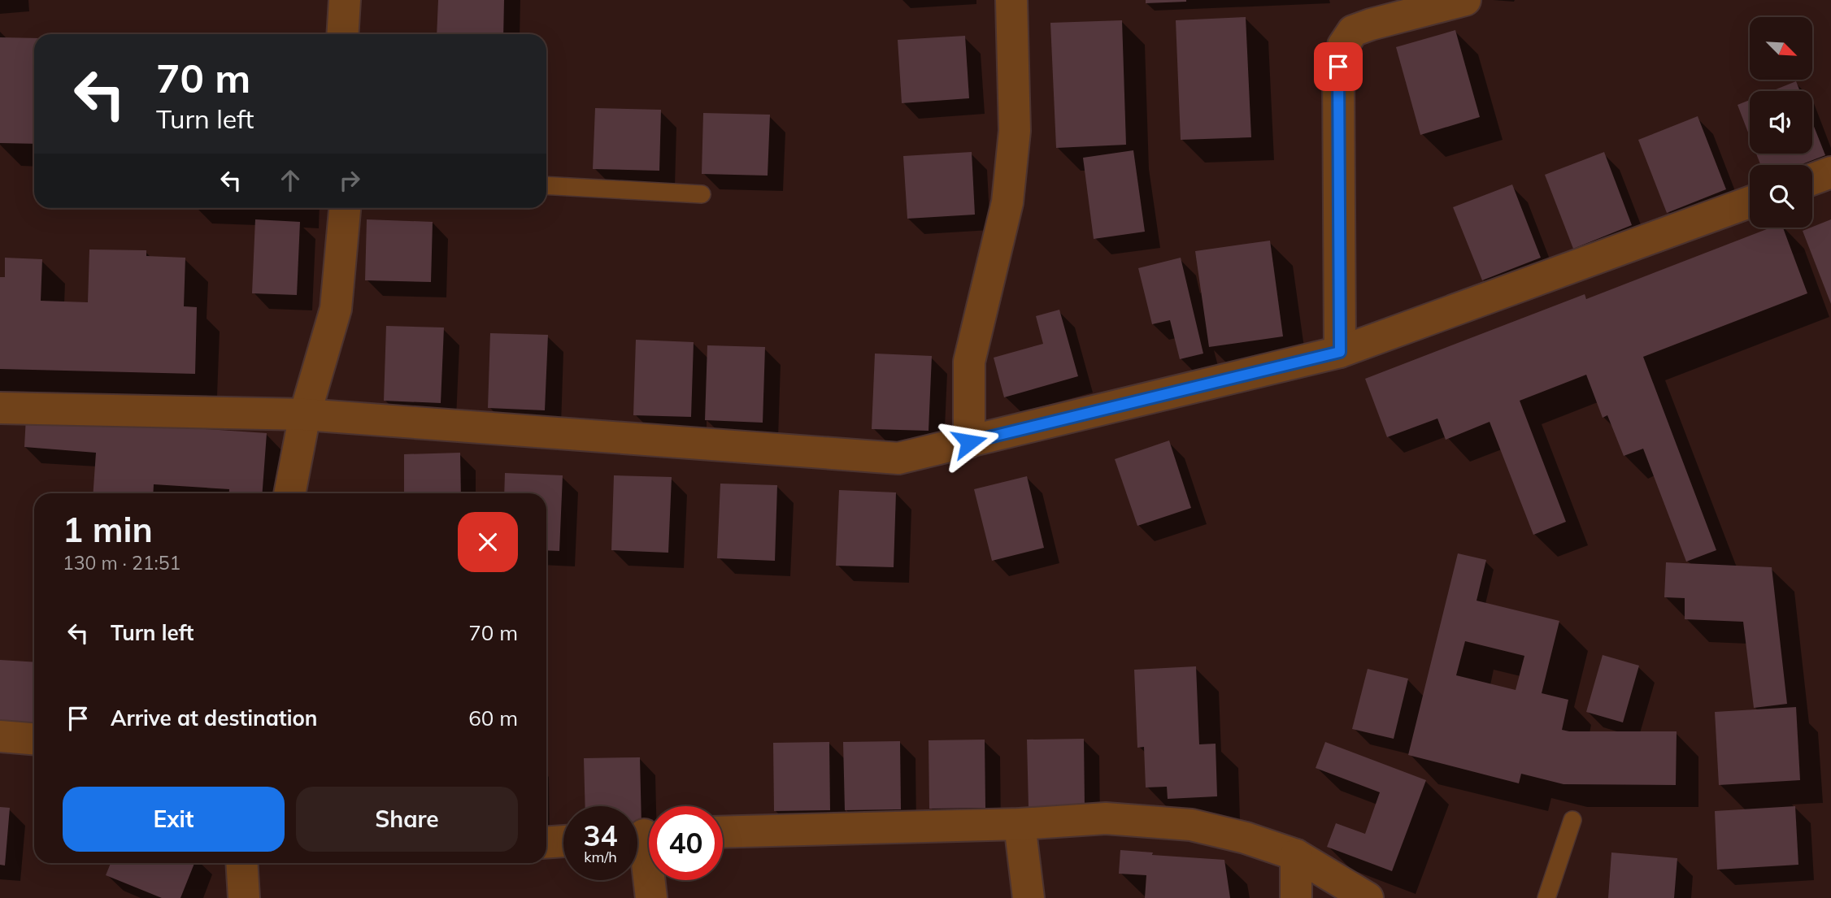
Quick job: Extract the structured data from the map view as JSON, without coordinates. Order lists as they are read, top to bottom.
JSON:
{
  "north": "bottom right",
  "page": {
    "turn": ["70 m", "Turn left"],
    "heading": ["1 min", "130 m · 21:51"],
    "list": [
      {
        "name": "Turn left",
        "value": "70 m"
      },
      {
        "name": "Arrive at destination",
        "value": "60 m"
      }
    ],
    "buttons": ["Exit", "Share"],
    "speed": "34 km/h",
    "limit": "40"
  }
}
